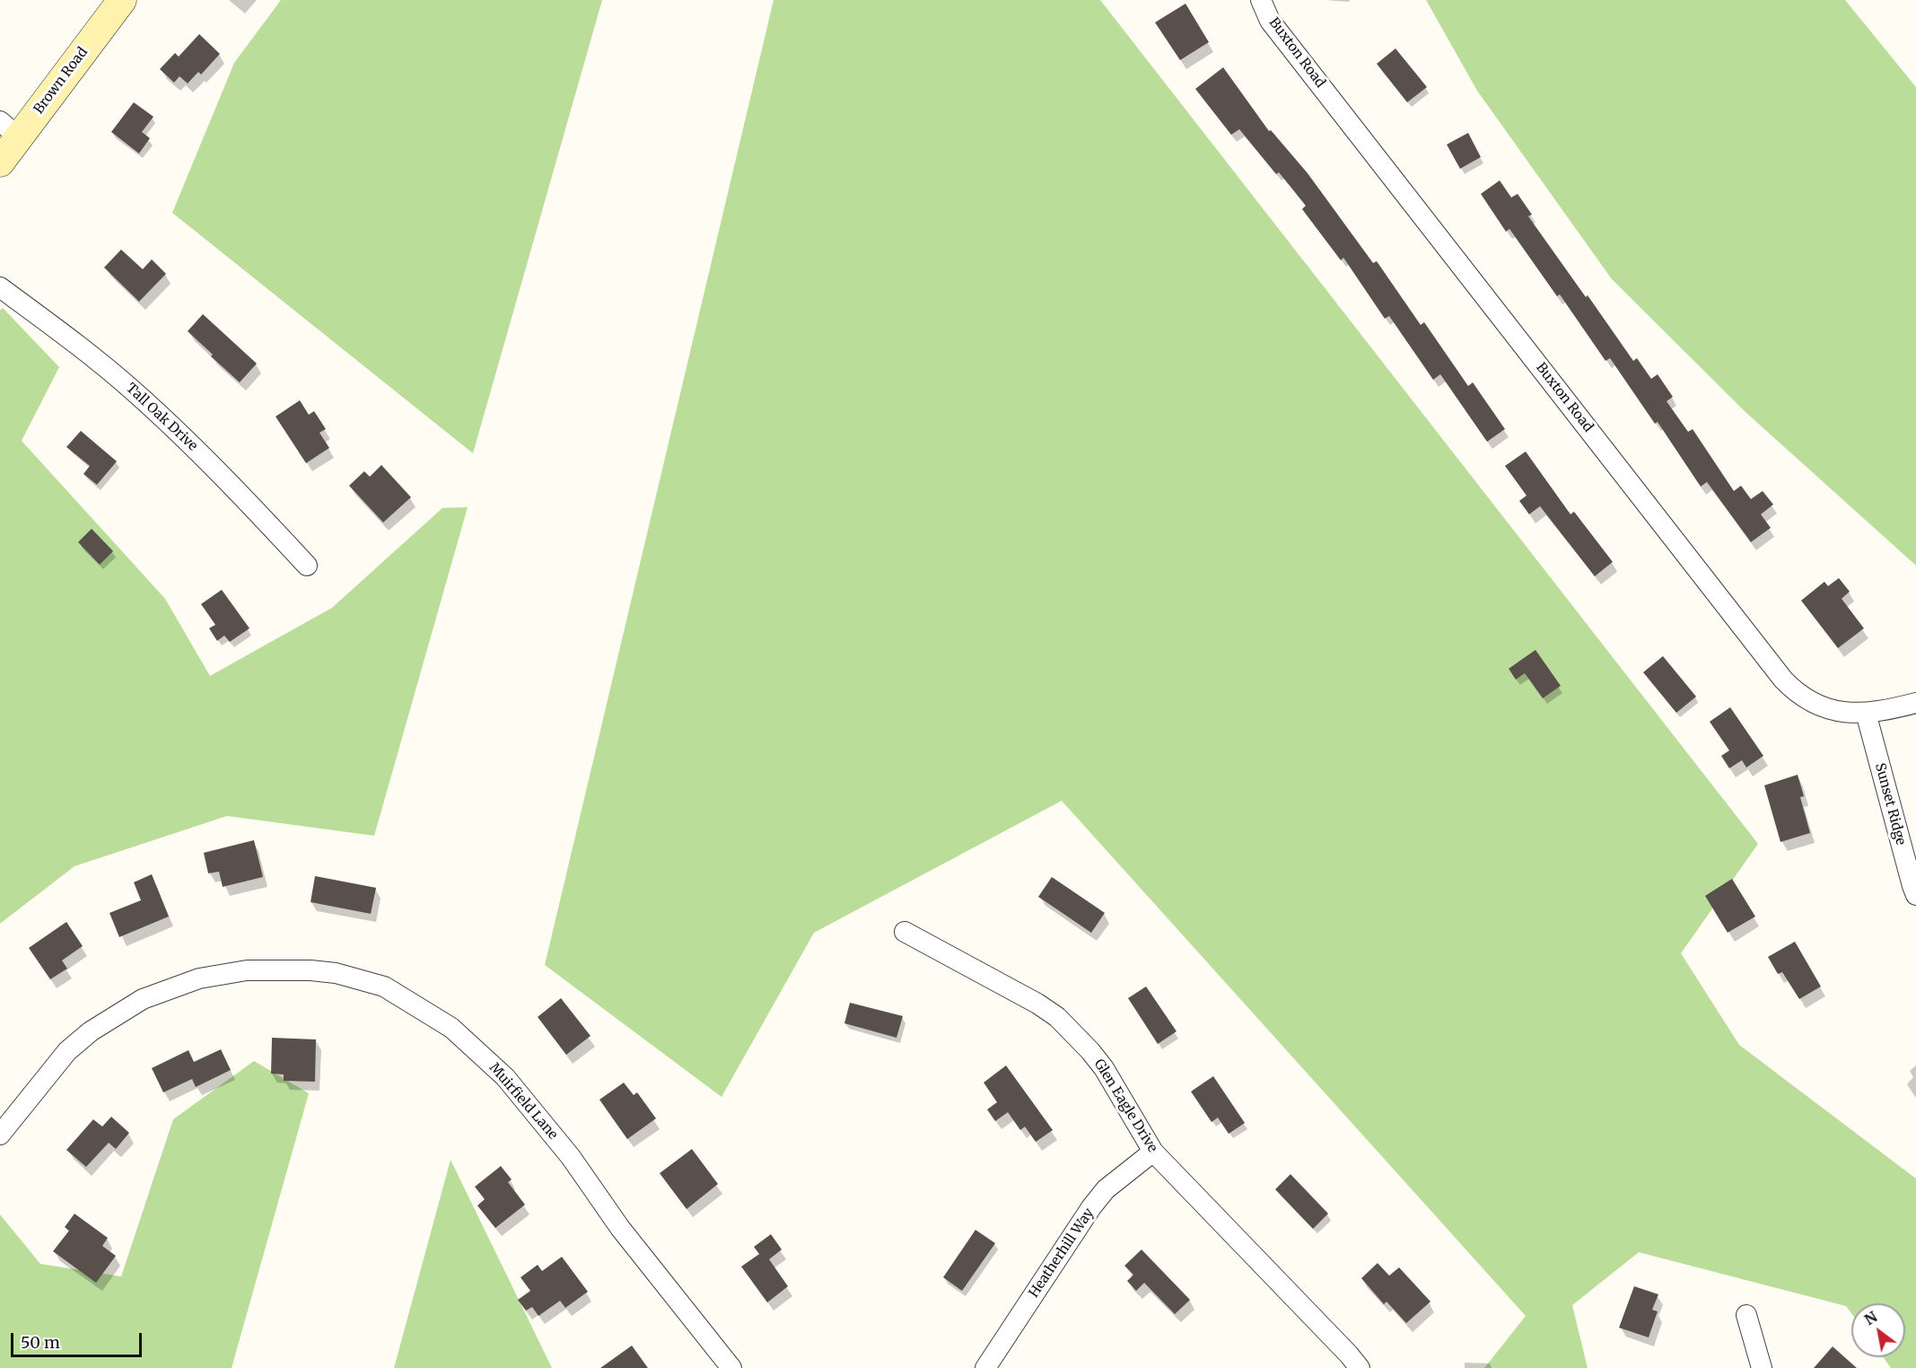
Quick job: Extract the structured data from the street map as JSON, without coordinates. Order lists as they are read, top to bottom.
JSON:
{
  "streets": {
    "street": [
      "Buxton Road",
      "Brown Road",
      "Tall Oak Drive",
      "Sunset Ridge",
      "Muirfield Lane",
      "Glen Eagle Drive",
      "Heatherhill Way"
    ]
  },
  "crossings": [
    ["Buxton Road", "Sunset Ridge"],
    ["Glen Eagle Drive", "Heatherhill Way"]
  ],
  "scale_bar": "50 m",
  "north": "top left"
}
